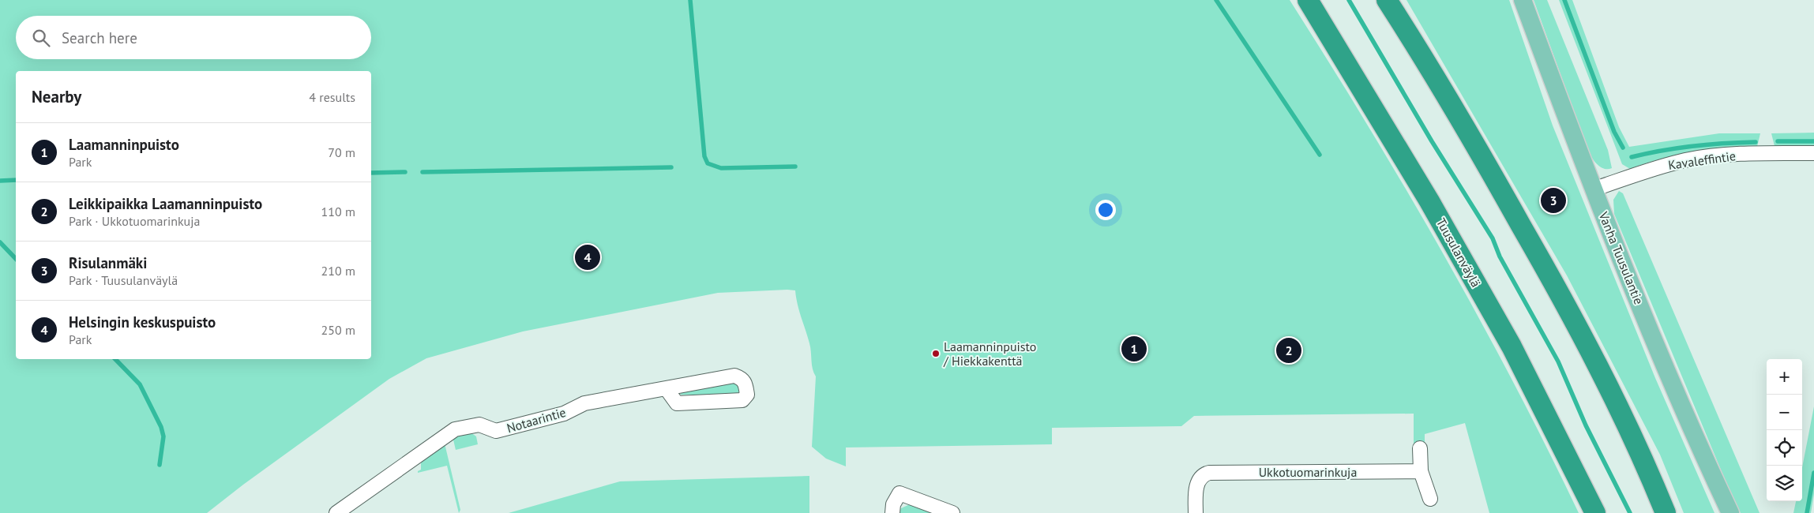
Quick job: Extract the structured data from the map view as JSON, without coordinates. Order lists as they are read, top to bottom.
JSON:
{
  "streets": {
    "highway": ["Tuusulanväylä"],
    "main road": ["Vanha Tuusulantie"],
    "street": ["Kavaleffintie", "Notaarintie", "Ukkotuomarinkuja"]
  },
  "crossings": [
    ["Kavaleffintie", "Vanha Tuusulantie"]
  ],
  "places": ["Laamanninpuisto / Hiekkakenttä"],
  "page": {
    "search": "Search here",
    "heading": ["Nearby", "4 results"],
    "list": [
      {
        "mark": "1",
        "name": "Laamanninpuisto",
        "note": "Park",
        "value": "70 m"
      },
      {
        "mark": "2",
        "name": "Leikkipaikka Laamanninpuisto",
        "note": "Park · Ukkotuomarinkuja",
        "value": "110 m"
      },
      {
        "mark": "3",
        "name": "Risulanmäki",
        "note": "Park · Tuusulanväylä",
        "value": "210 m"
      },
      {
        "mark": "4",
        "name": "Helsingin keskuspuisto",
        "note": "Park",
        "value": "250 m"
      }
    ],
    "pins": [
      "3",
      "4",
      "1",
      "2"
    ],
    "map_buttons": ["+", "−"]
  }
}
